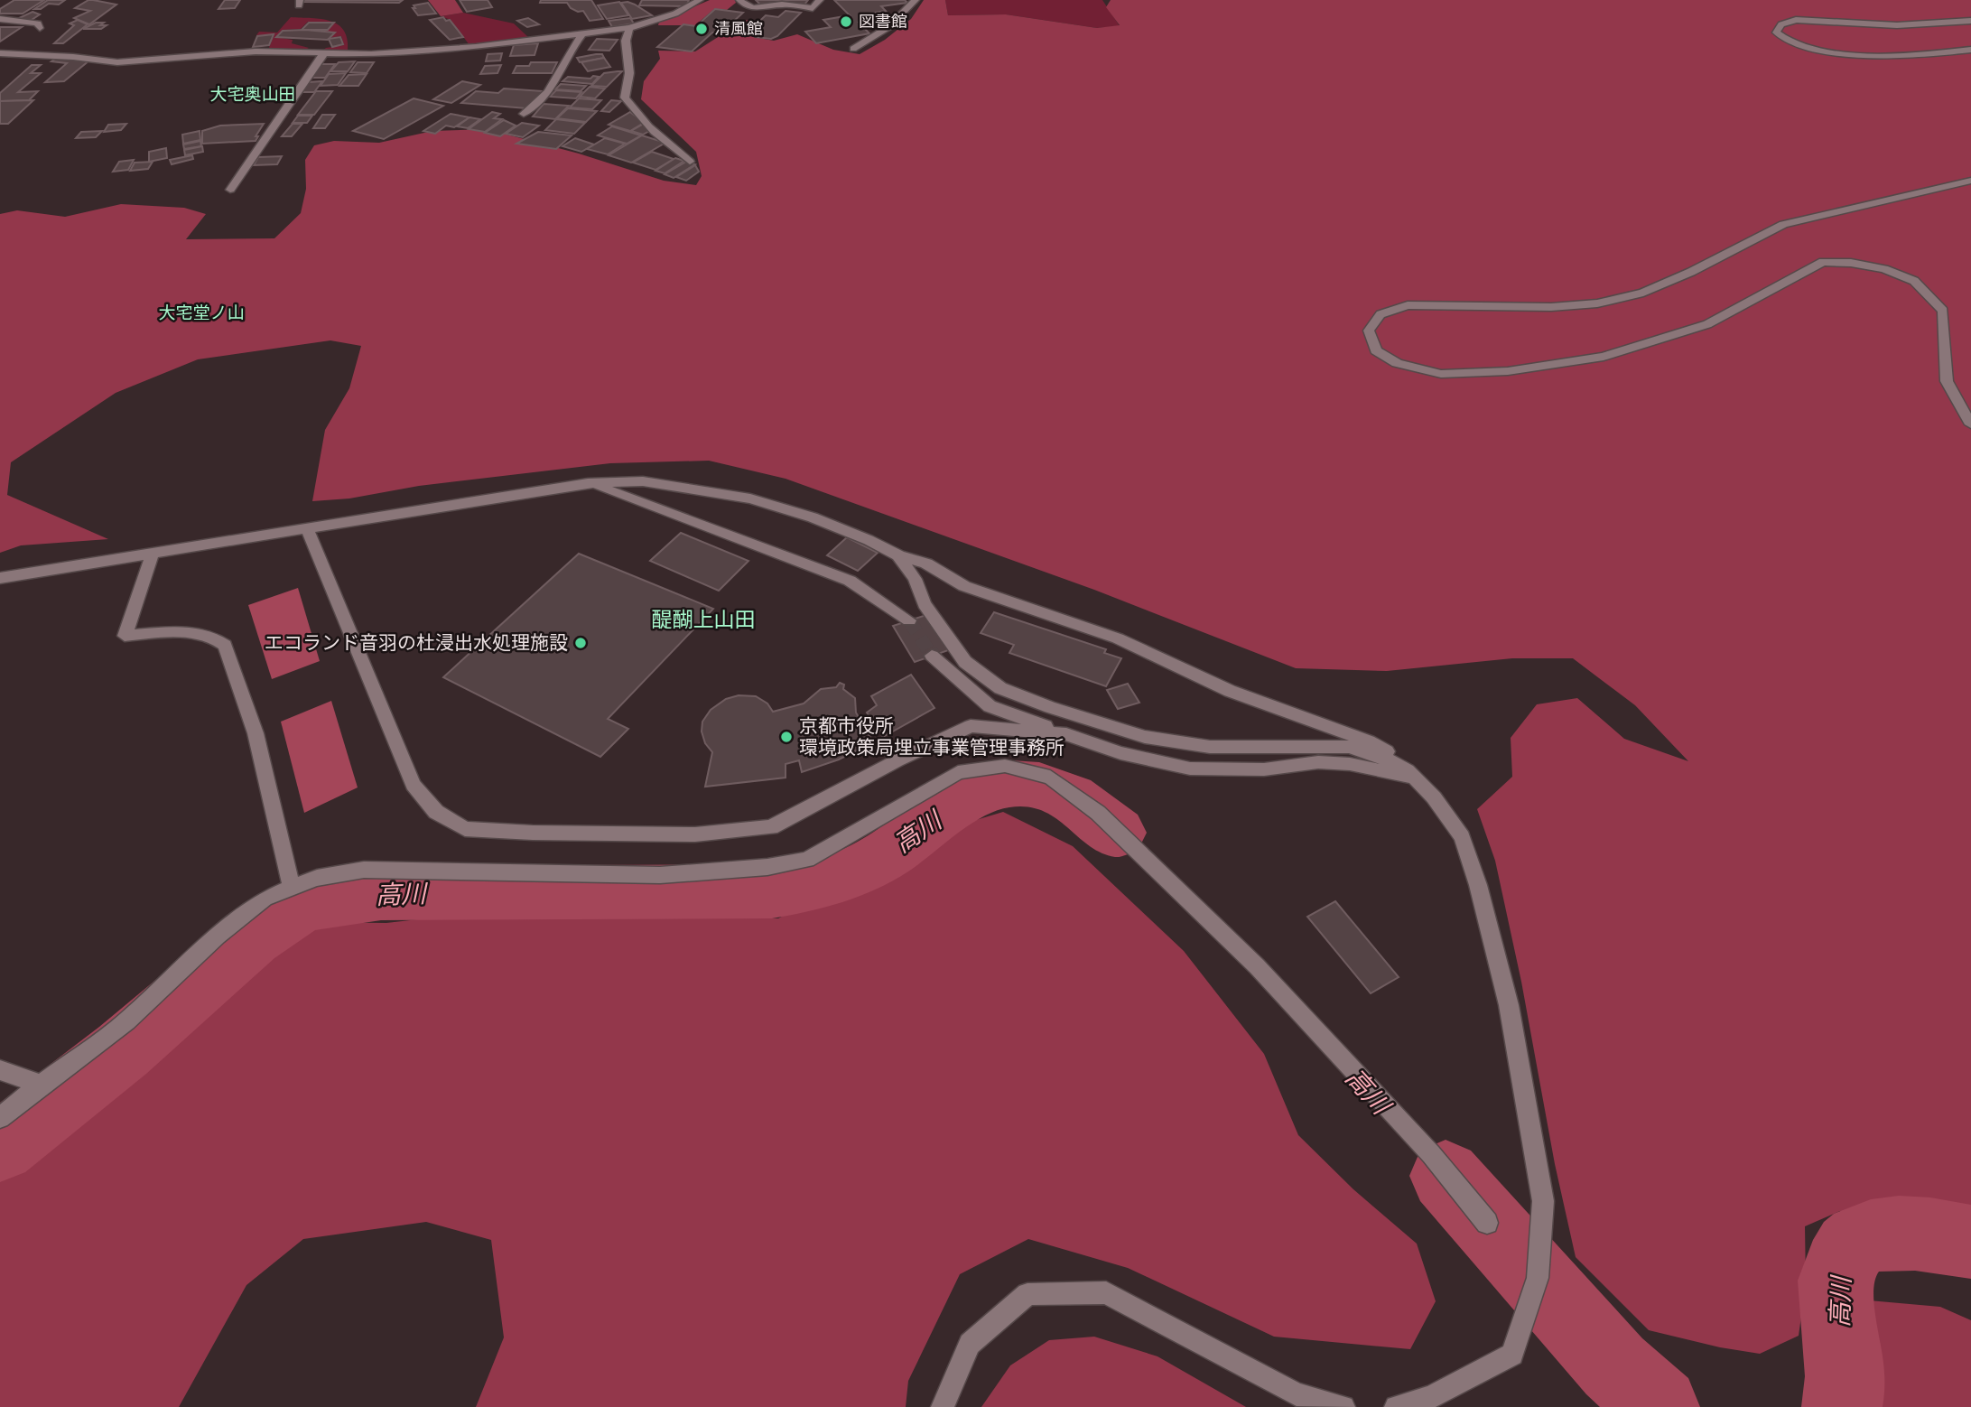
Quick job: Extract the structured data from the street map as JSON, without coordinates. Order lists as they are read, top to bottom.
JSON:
{
  "districts": ["大宅奥山田", "大宅堂ノ山", "醍醐上山田"],
  "water": ["高川"],
  "places": [
    "図書館",
    "清風館",
    "エコランド音羽の杜浸出水処理施設",
    "京都市役所 環境政策局埋立事業管理事務所"
  ]
}
